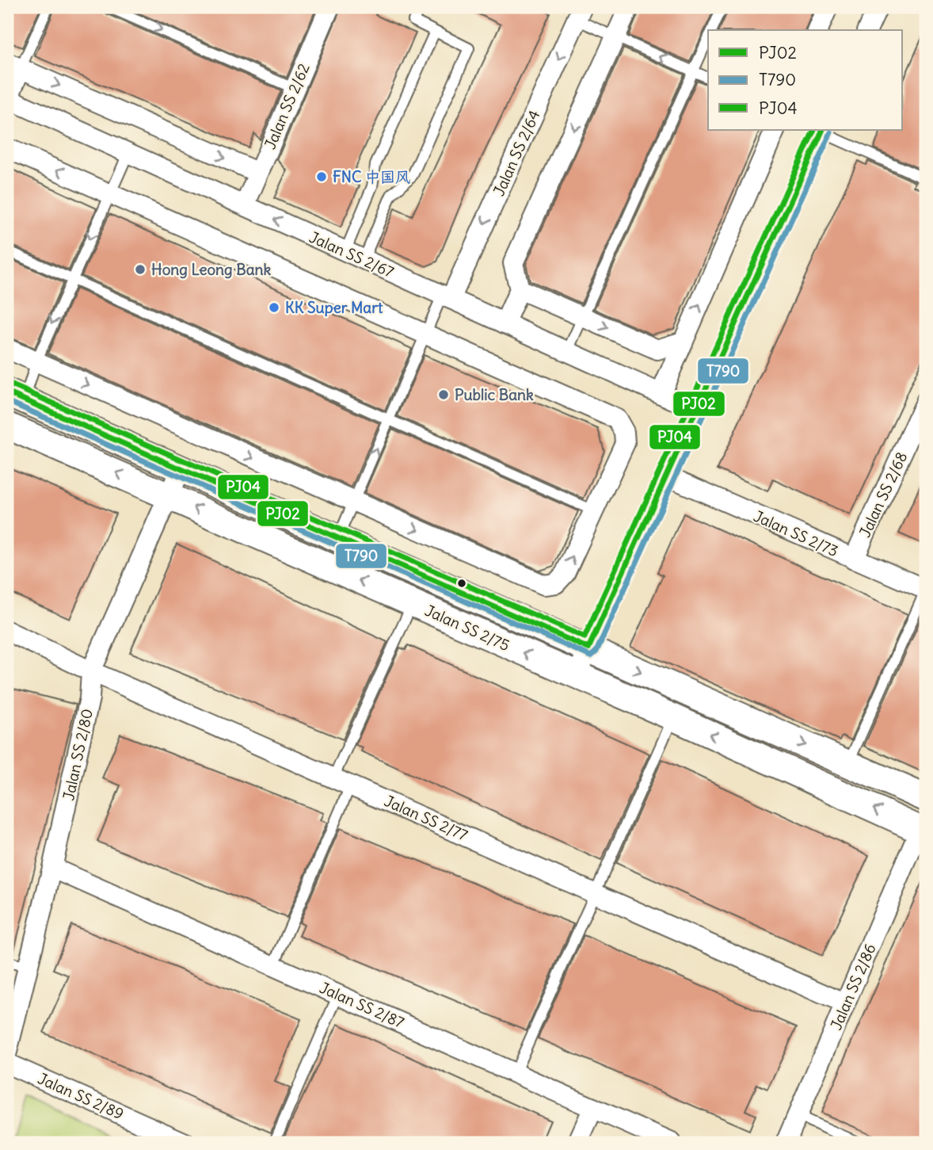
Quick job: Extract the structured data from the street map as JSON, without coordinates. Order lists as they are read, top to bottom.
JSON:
{
  "streets": {
    "street": [
      "Jalan SS 2/62",
      "Jalan SS 2/64",
      "Jalan SS 2/67",
      "Jalan SS 2/68",
      "Jalan SS 2/73",
      "Jalan SS 2/75",
      "Jalan SS 2/80",
      "Jalan SS 2/77",
      "Jalan SS 2/86",
      "Jalan SS 2/87",
      "Jalan SS 2/89"
    ]
  },
  "crossings": [
    ["Jalan SS 2/62", "Jalan SS 2/67"],
    ["Jalan SS 2/64", "Jalan SS 2/67"],
    ["Jalan SS 2/68", "Jalan SS 2/73"],
    ["Jalan SS 2/75", "Jalan SS 2/80"],
    ["Jalan SS 2/75", "Jalan SS 2/86"],
    ["Jalan SS 2/80", "Jalan SS 2/77"],
    ["Jalan SS 2/80", "Jalan SS 2/87"],
    ["Jalan SS 2/77", "Jalan SS 2/86"]
  ],
  "places": [
    "FNC 中国风",
    "Hong Leong Bank",
    "KK Super Mart",
    "Public Bank"
  ],
  "lines": ["transit line PJ02", "transit line PJ04", "transit line T790"],
  "legend": ["PJ02", "T790", "PJ04"]
}
